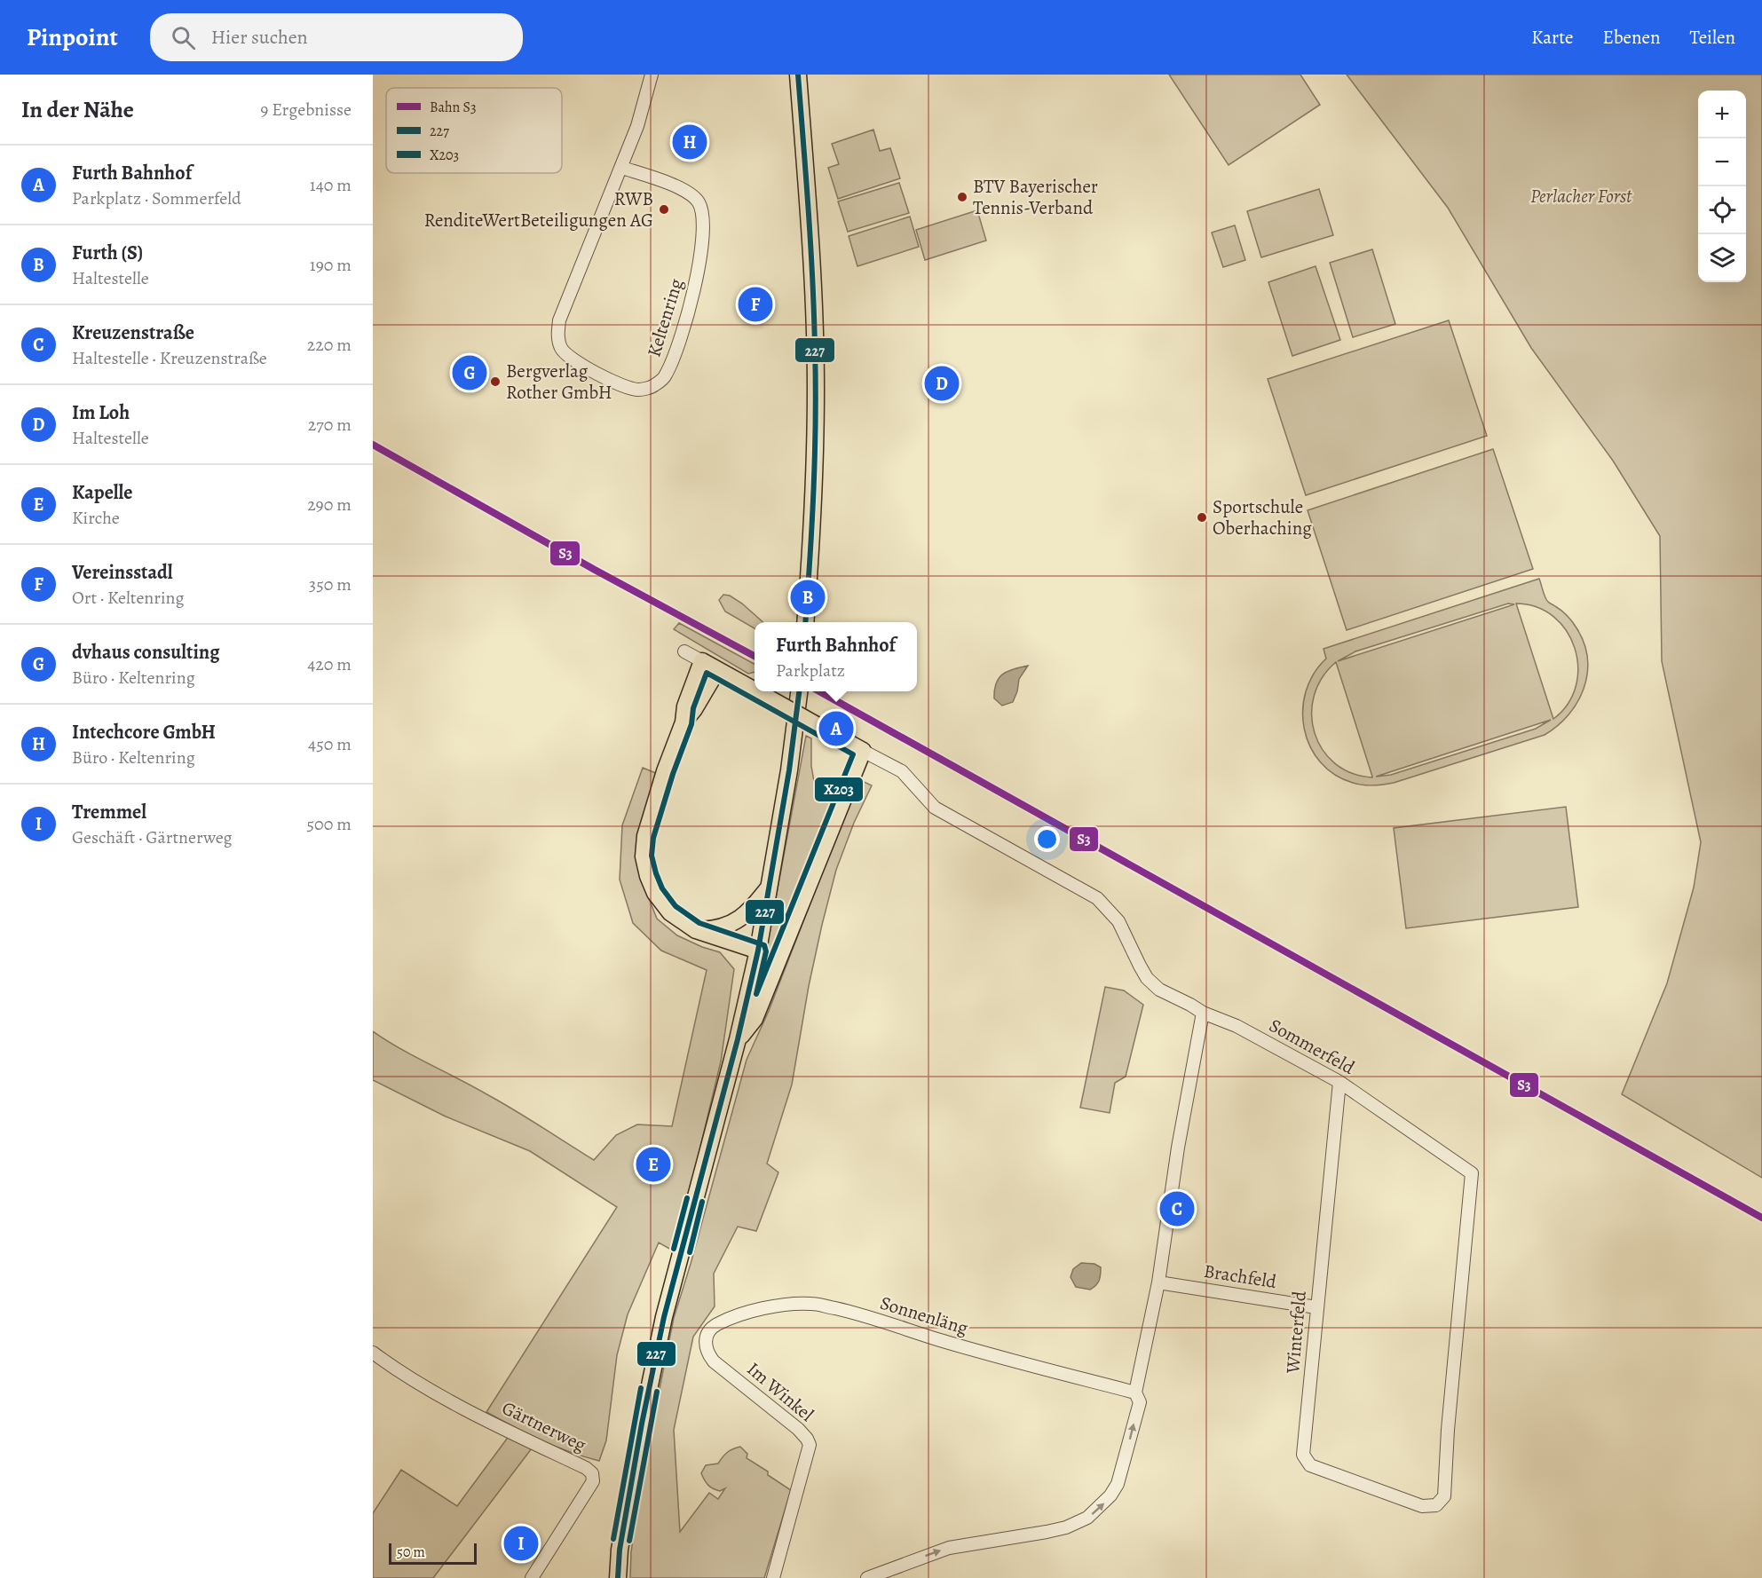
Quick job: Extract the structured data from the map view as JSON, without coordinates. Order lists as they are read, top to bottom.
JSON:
{
  "streets": {
    "street": [
      "Keltenring",
      "Sommerfeld",
      "Brachfeld",
      "Sonnenläng",
      "Winterfeld",
      "Im Winkel",
      "Gärtnerweg"
    ]
  },
  "crossings": [
    ["Sommerfeld", "Winterfeld"],
    ["Brachfeld", "Winterfeld"],
    ["Sonnenläng", "Im Winkel"]
  ],
  "parks": ["Perlacher Forst"],
  "places": [
    "BTV Bayerischer Tennis-Verband",
    "RWB RenditeWertBeteiligungen AG",
    "Bergverlag Rother GmbH",
    "Sportschule Oberhaching"
  ],
  "lines": ["transit line 227", "rail line S3", "transit line X203"],
  "legend": ["Bahn S3", "227", "X203"],
  "scale_bar": "50 m",
  "page": {
    "header": "Pinpoint",
    "search": "Hier suchen",
    "nav": ["Karte", "Ebenen", "Teilen"],
    "heading": ["In der Nähe", "9 Ergebnisse"],
    "map_buttons": ["+", "−"],
    "pins": [
      "H",
      "F",
      "G",
      "D",
      "B",
      "A",
      "E",
      "C",
      "I"
    ],
    "list": [
      {
        "mark": "A",
        "name": "Furth Bahnhof",
        "note": "Parkplatz · Sommerfeld",
        "value": "140 m"
      },
      {
        "mark": "B",
        "name": "Furth (S)",
        "note": "Haltestelle",
        "value": "190 m"
      },
      {
        "mark": "C",
        "name": "Kreuzenstraße",
        "note": "Haltestelle · Kreuzenstraße",
        "value": "220 m"
      },
      {
        "mark": "D",
        "name": "Im Loh",
        "note": "Haltestelle",
        "value": "270 m"
      },
      {
        "mark": "E",
        "name": "Kapelle",
        "note": "Kirche",
        "value": "290 m"
      },
      {
        "mark": "F",
        "name": "Vereinsstadl",
        "note": "Ort · Keltenring",
        "value": "350 m"
      },
      {
        "mark": "G",
        "name": "dvhaus consulting",
        "note": "Büro · Keltenring",
        "value": "420 m"
      },
      {
        "mark": "H",
        "name": "Intechcore GmbH",
        "note": "Büro · Keltenring",
        "value": "450 m"
      },
      {
        "mark": "I",
        "name": "Tremmel",
        "note": "Geschäft · Gärtnerweg",
        "value": "500 m"
      }
    ],
    "popup": ["Furth Bahnhof", "Parkplatz"],
    "scale": "50 m"
  }
}
